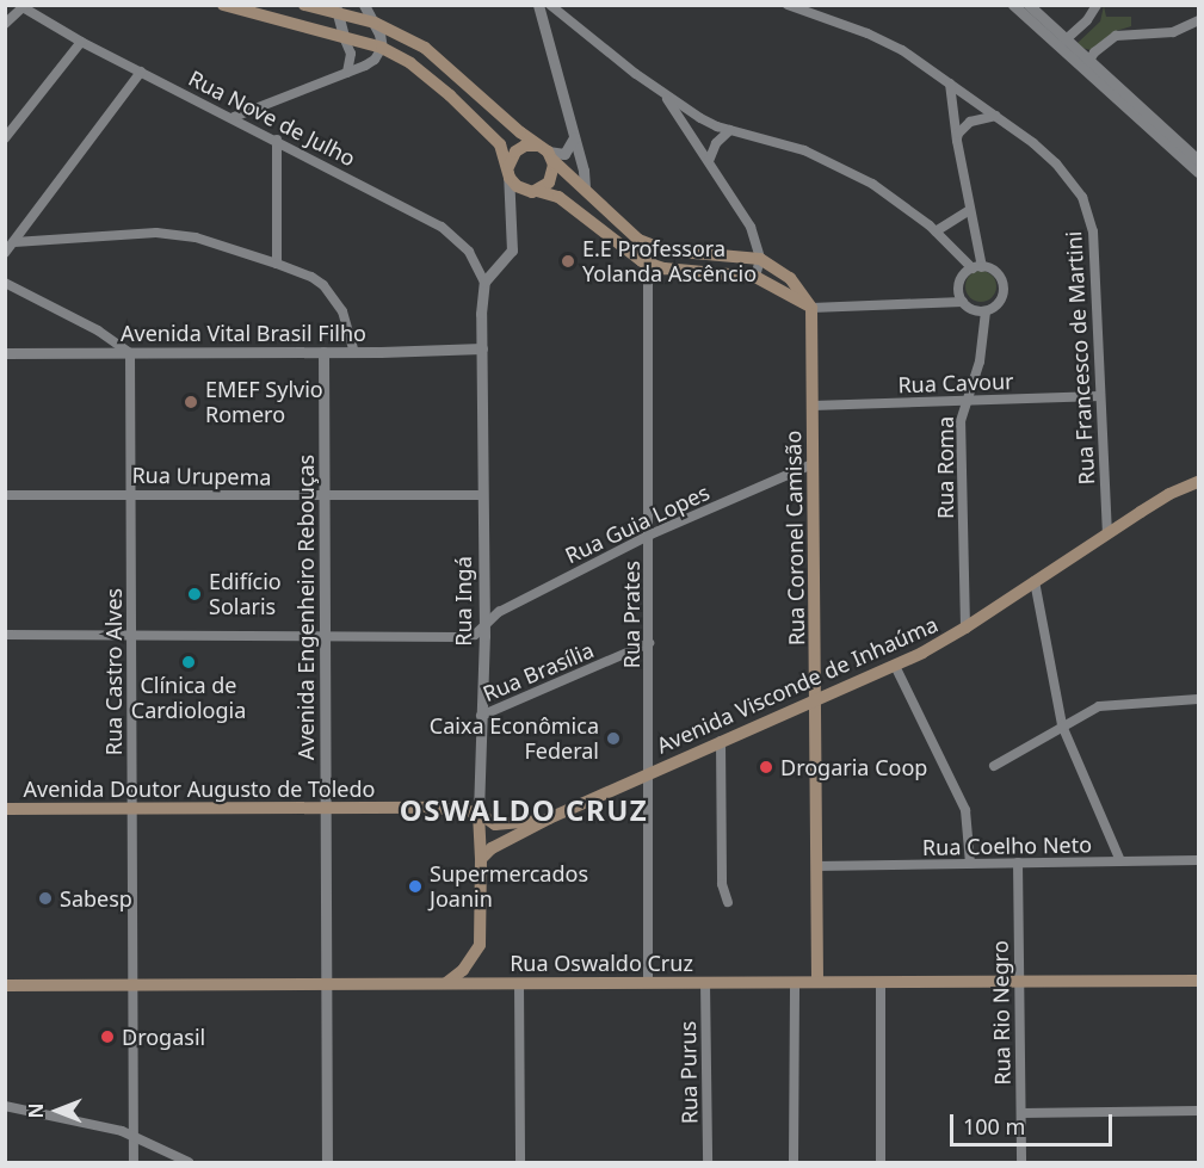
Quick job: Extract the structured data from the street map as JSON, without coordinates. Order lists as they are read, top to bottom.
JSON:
{
  "streets": {
    "main road": [
      "Rua Coronel Camisão",
      "Rua Ingá",
      "Avenida Visconde de Inhaúma",
      "Avenida Doutor Augusto de Toledo",
      "Rua Oswaldo Cruz"
    ],
    "street": [
      "Rua Nove de Julho",
      "Avenida Vital Brasil Filho",
      "Rua Francesco de Martini",
      "Rua Cavour",
      "Rua Roma",
      "Rua Urupema",
      "Rua Guia Lopes",
      "Avenida Engenheiro Rebouças",
      "Rua Prates",
      "Rua Castro Alves",
      "Rua Brasília",
      "Rua Coelho Neto",
      "Rua Rio Negro",
      "Rua Purus"
    ]
  },
  "crossings": [
    ["Rua Nove de Julho", "Rua Ingá"],
    ["Avenida Vital Brasil Filho", "Rua Ingá"],
    ["Avenida Vital Brasil Filho", "Avenida Engenheiro Rebouças"],
    ["Avenida Vital Brasil Filho", "Rua Castro Alves"],
    ["Rua Francesco de Martini", "Rua Cavour"],
    ["Rua Francesco de Martini", "Avenida Visconde de Inhaúma"],
    ["Rua Cavour", "Rua Roma"],
    ["Rua Cavour", "Rua Coronel Camisão"],
    ["Rua Roma", "Avenida Visconde de Inhaúma"],
    ["Rua Urupema", "Rua Ingá"],
    ["Rua Urupema", "Avenida Engenheiro Rebouças"],
    ["Rua Urupema", "Rua Castro Alves"],
    ["Rua Guia Lopes", "Rua Coronel Camisão"],
    ["Rua Guia Lopes", "Rua Ingá"],
    ["Rua Guia Lopes", "Rua Prates"],
    ["Rua Coronel Camisão", "Avenida Visconde de Inhaúma"],
    ["Rua Coronel Camisão", "Rua Coelho Neto"],
    ["Rua Coronel Camisão", "Rua Oswaldo Cruz"],
    ["Rua Ingá", "Rua Brasília"],
    ["Rua Ingá", "Avenida Visconde de Inhaúma"],
    ["Rua Ingá", "Avenida Doutor Augusto de Toledo"],
    ["Rua Ingá", "Rua Oswaldo Cruz"],
    ["Avenida Engenheiro Rebouças", "Avenida Doutor Augusto de Toledo"],
    ["Avenida Engenheiro Rebouças", "Rua Oswaldo Cruz"],
    ["Rua Prates", "Rua Brasília"],
    ["Rua Prates", "Avenida Visconde de Inhaúma"],
    ["Rua Prates", "Rua Oswaldo Cruz"],
    ["Rua Castro Alves", "Avenida Doutor Augusto de Toledo"],
    ["Rua Castro Alves", "Rua Oswaldo Cruz"],
    ["Avenida Visconde de Inhaúma", "Avenida Doutor Augusto de Toledo"],
    ["Rua Coelho Neto", "Rua Rio Negro"],
    ["Rua Oswaldo Cruz", "Rua Rio Negro"],
    ["Rua Oswaldo Cruz", "Rua Purus"]
  ],
  "districts": ["OSWALDO CRUZ"],
  "places": [
    "E.E Professora Yolanda Ascêncio",
    "EMEF Sylvio Romero",
    "Edifício Solaris",
    "Clínica de Cardiologia",
    "Caixa Econômica Federal",
    "Drogaria Coop",
    "Supermercados Joanin",
    "Sabesp",
    "Drogasil"
  ],
  "scale_bar": "100 m",
  "north": "left"
}
